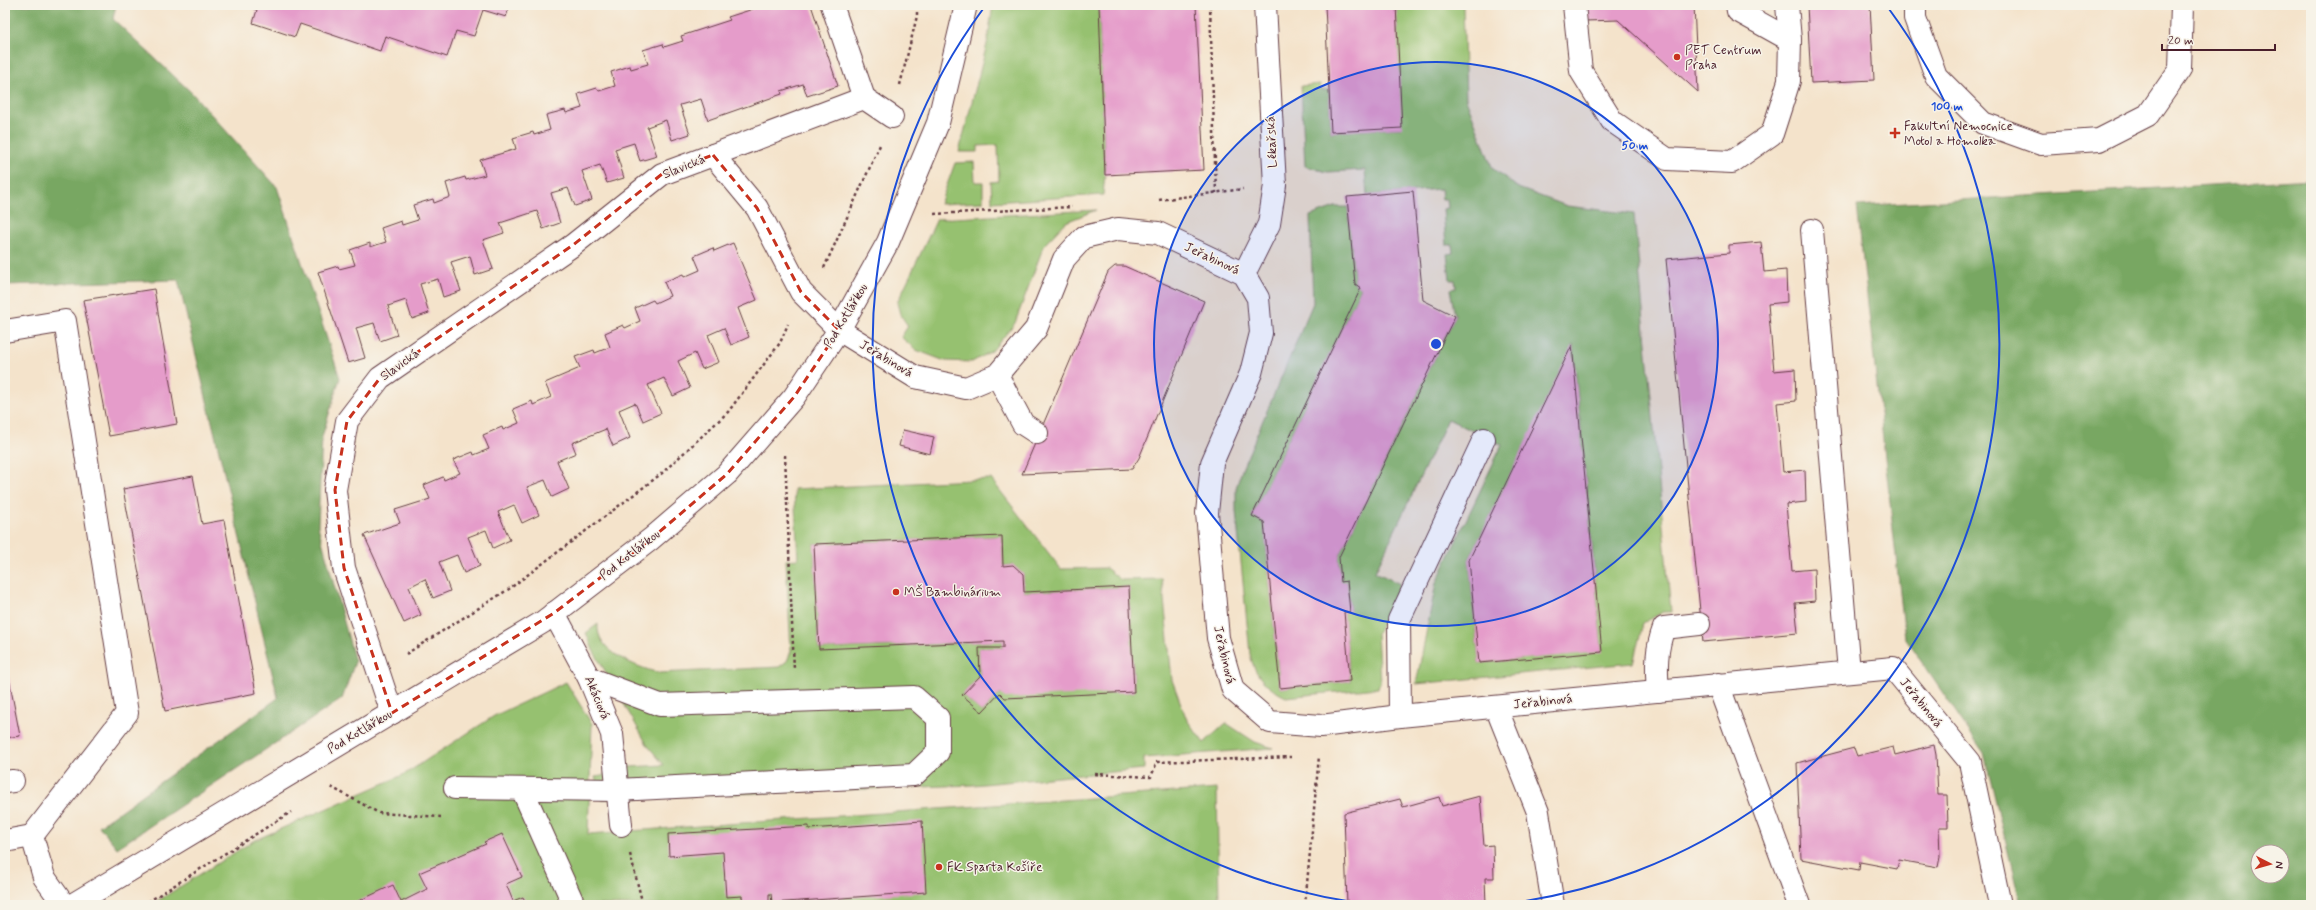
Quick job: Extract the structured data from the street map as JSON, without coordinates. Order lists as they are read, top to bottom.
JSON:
{
  "streets": {
    "street": [
      "Lékařská",
      "Slavická",
      "Jeřabinová",
      "Pod Kotlářkou",
      "Akáciová"
    ]
  },
  "crossings": [
    ["Lékařská", "Jeřabinová"],
    ["Slavická", "Jeřabinová"],
    ["Slavická", "Pod Kotlářkou"],
    ["Jeřabinová", "Pod Kotlářkou"],
    ["Pod Kotlářkou", "Akáciová"]
  ],
  "places": {
    "other": ["PET Centrum Praha", "MŠ Bambinárium", "FK Sparta Košíře"],
    "health": ["Fakultní Nemocnice Motol a Homolka"]
  },
  "scale_bar": "20 m",
  "north": "right",
  "rings": ["100 m", "50 m"]
}
